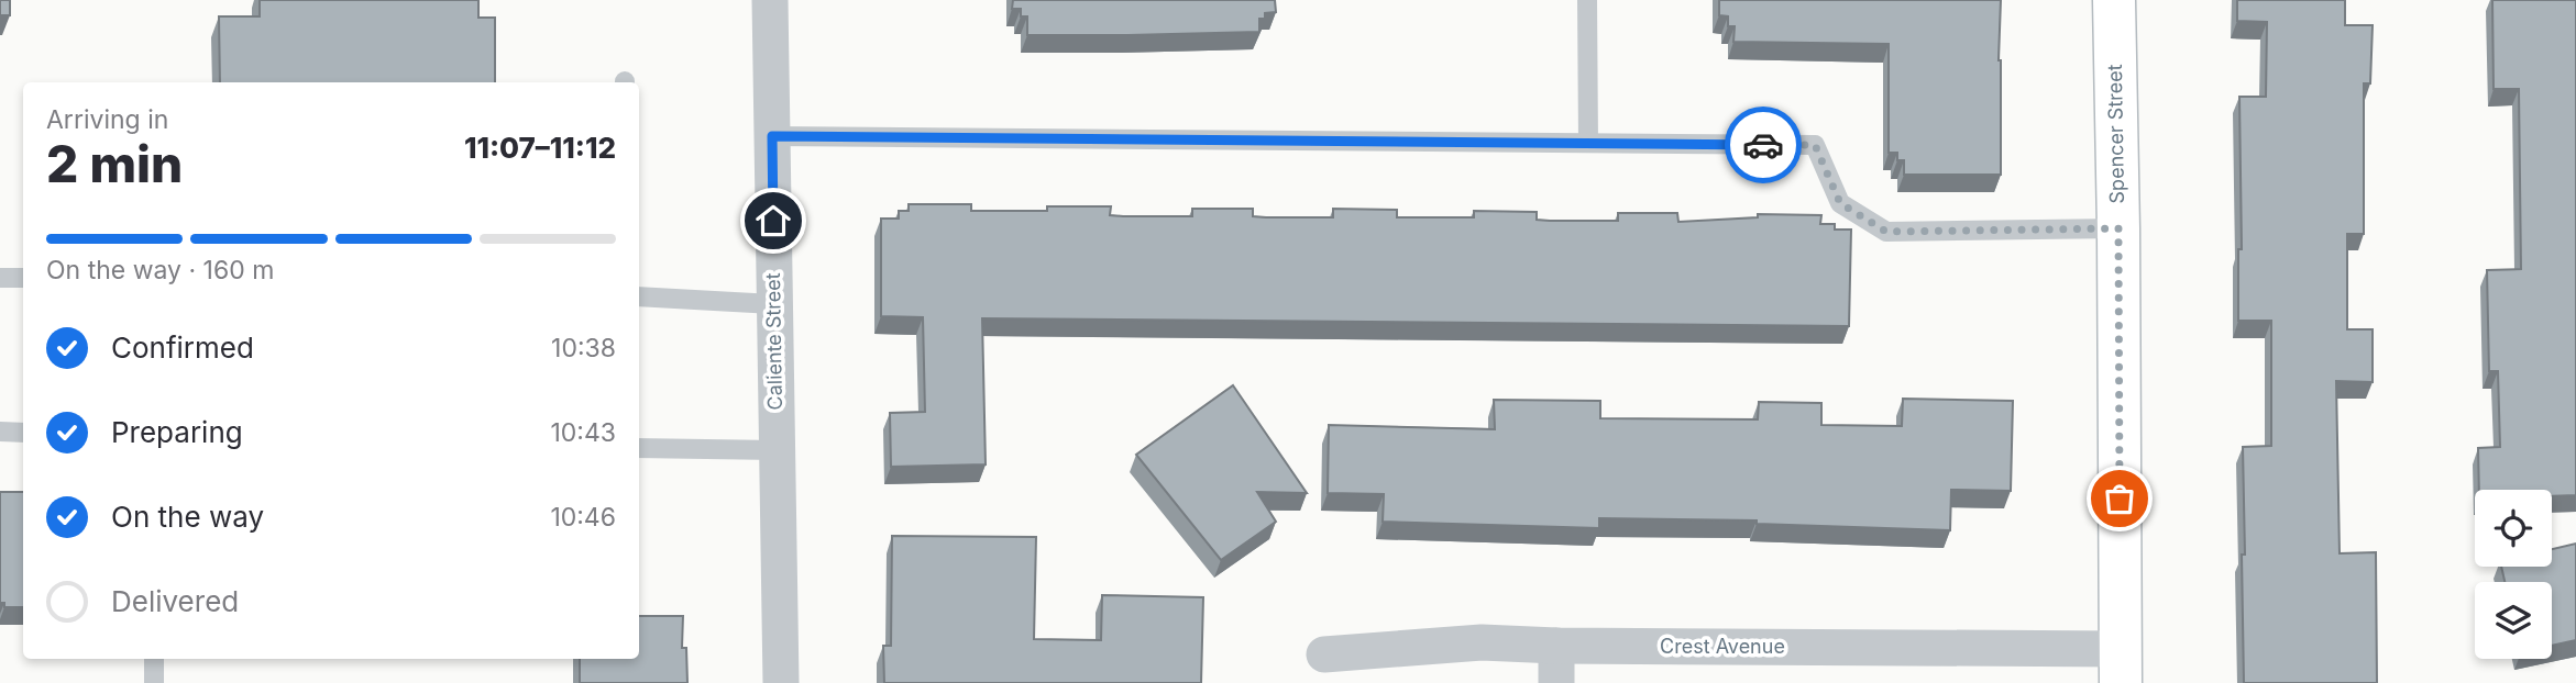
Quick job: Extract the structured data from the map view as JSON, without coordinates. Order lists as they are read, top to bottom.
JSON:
{
  "streets": {
    "street": ["Spencer Street", "Caliente Street", "Crest Avenue"]
  },
  "crossings": [
    ["Spencer Street", "Crest Avenue"]
  ],
  "page": {
    "heading": ["2 min", "Arriving in", "11:07–11:12"],
    "bar": "On the way · 160 m",
    "list": [
      ["Confirmed", "10:38"],
      ["Preparing", "10:43"],
      ["On the way", "10:46"],
      "Delivered"
    ]
  }
}
